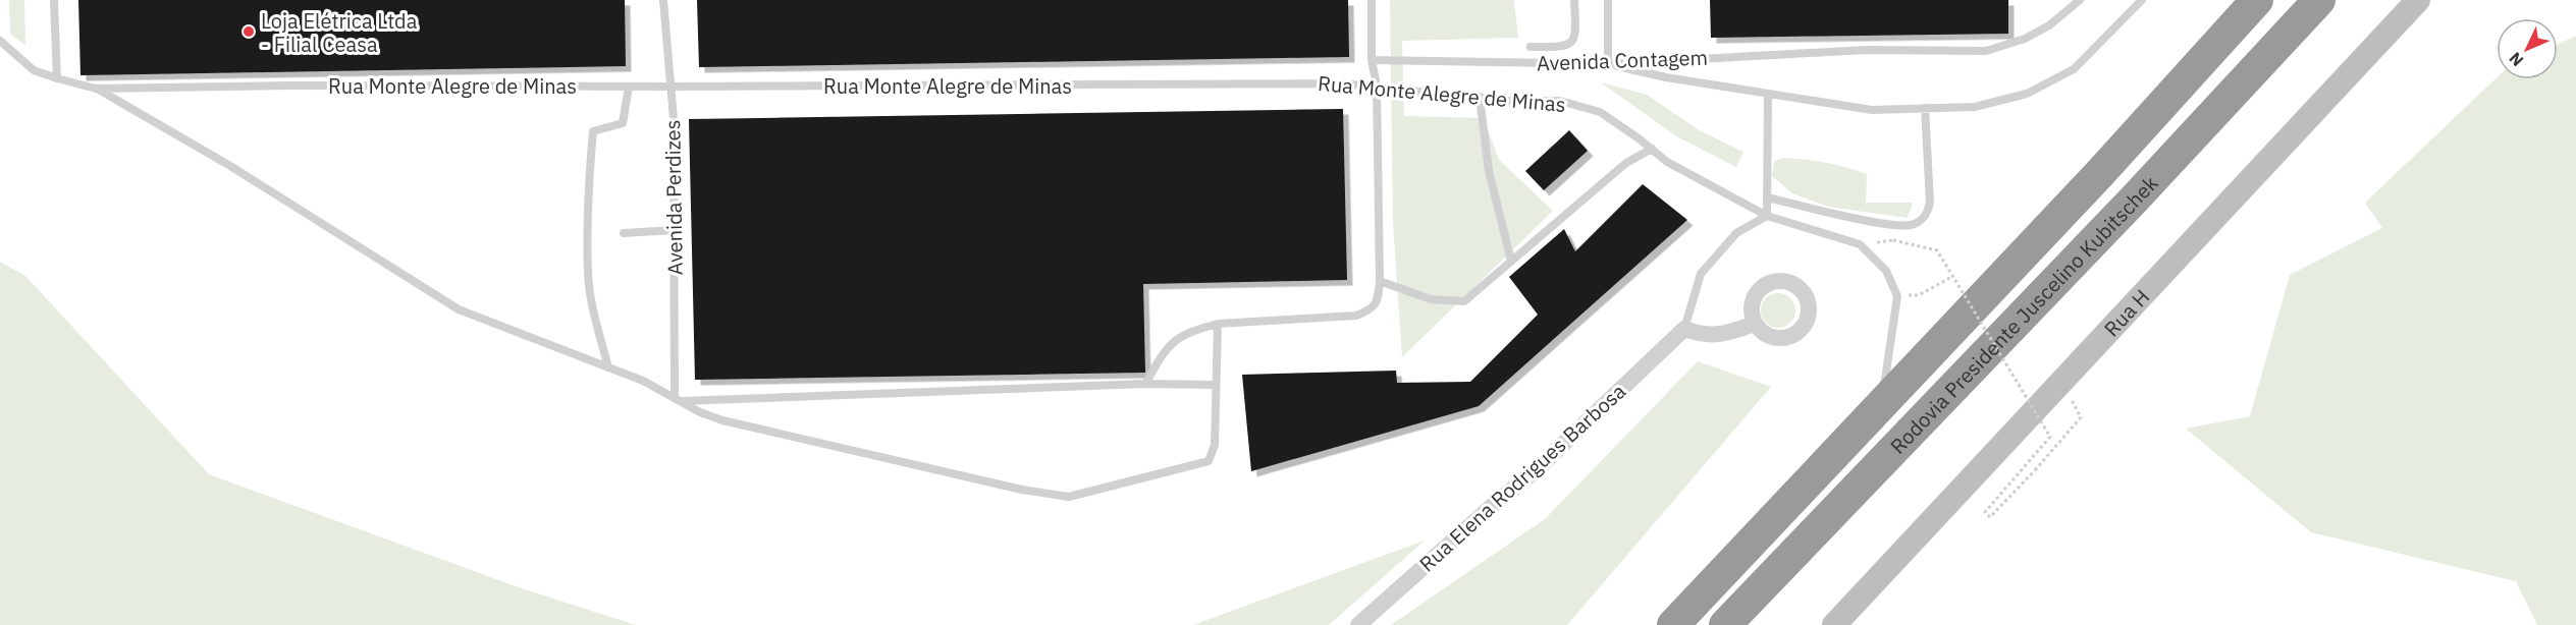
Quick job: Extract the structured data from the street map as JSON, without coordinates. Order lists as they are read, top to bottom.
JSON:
{
  "streets": {
    "highway": ["Rodovia Presidente Juscelino Kubitschek"],
    "main road": ["Rua H"],
    "street": ["Rua Elena Rodrigues Barbosa"],
    "lane": ["Avenida Contagem", "Rua Monte Alegre de Minas", "Avenida Perdizes"]
  },
  "crossings": [
    ["Rua Monte Alegre de Minas", "Avenida Perdizes"],
    ["Rua Monte Alegre de Minas", "Rua Elena Rodrigues Barbosa"]
  ],
  "places": ["Loja Elétrica Ltda - Filial Ceasa"],
  "north": "bottom left"
}
